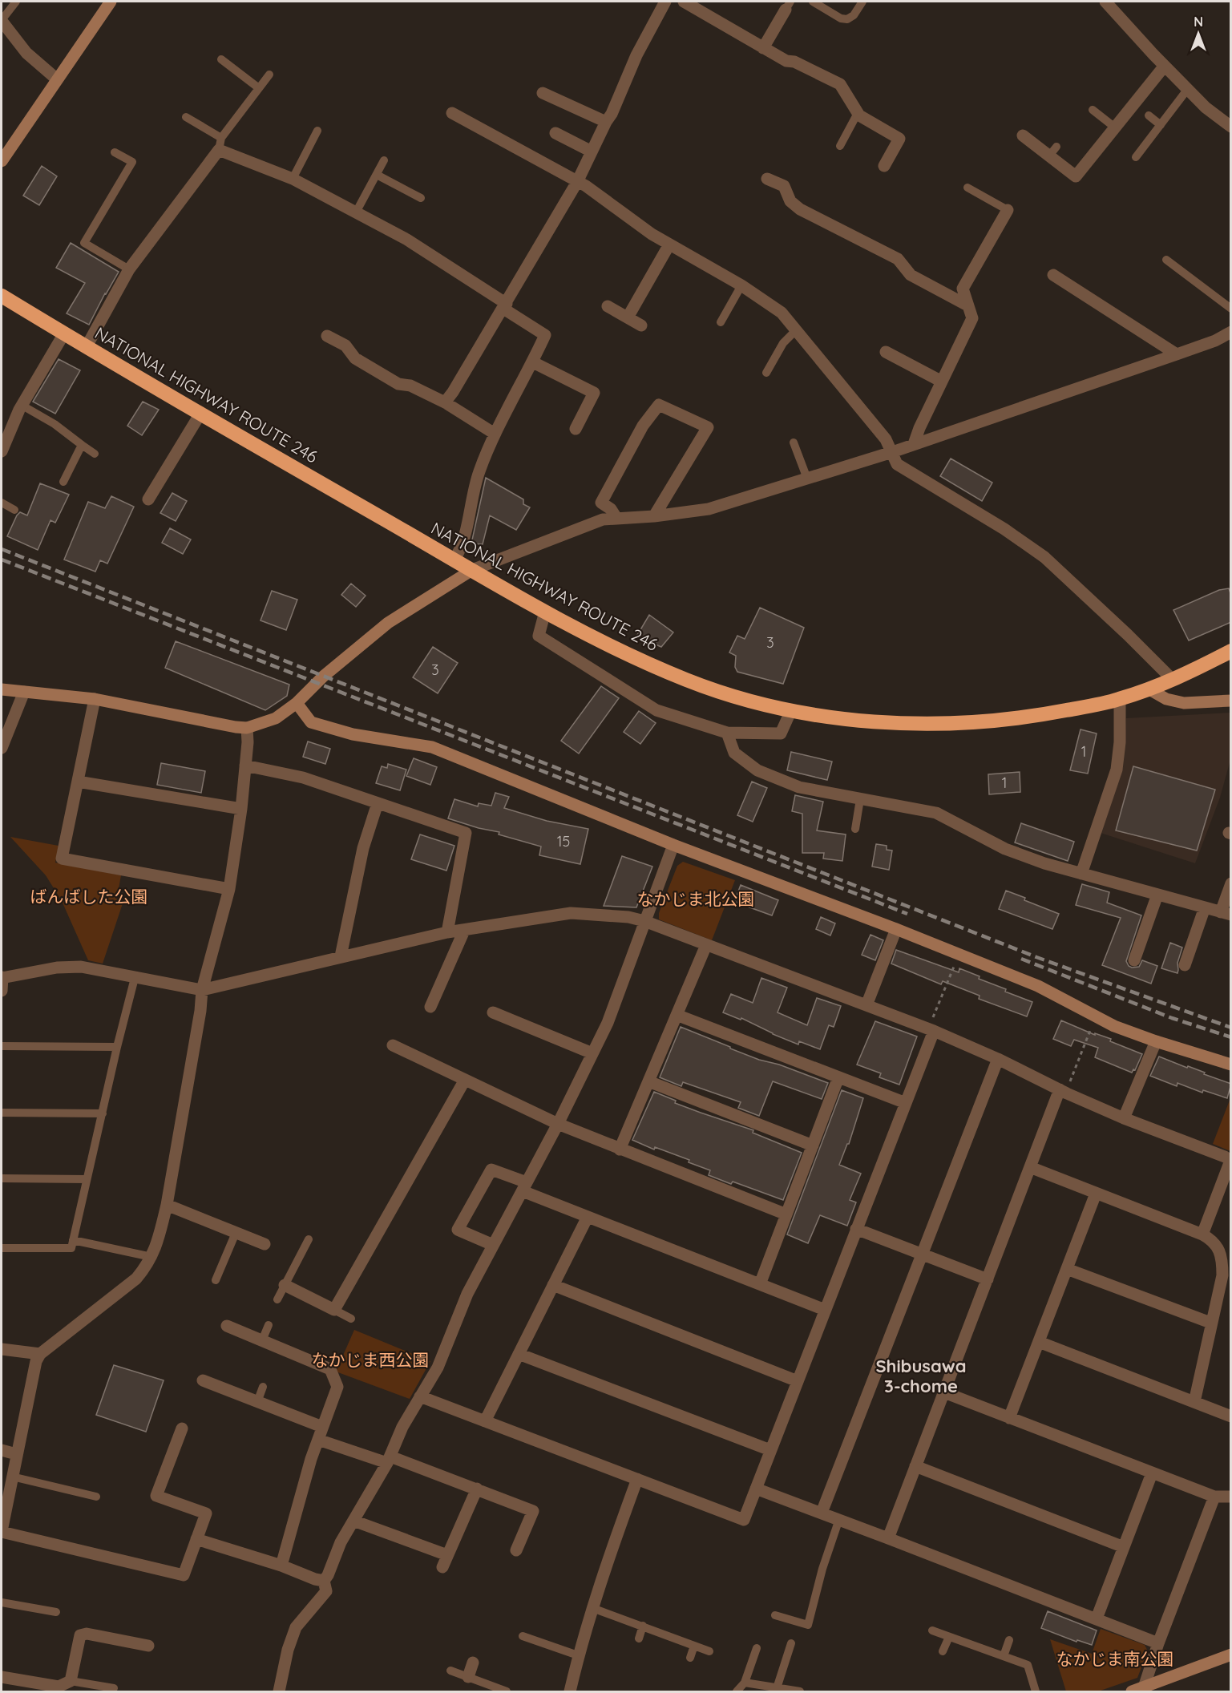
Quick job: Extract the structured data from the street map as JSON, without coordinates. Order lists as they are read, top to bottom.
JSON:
{
  "streets": {
    "highway": ["NATIONAL HIGHWAY ROUTE 246"]
  },
  "districts": ["Shibusawa 3-chome"],
  "parks": [
    "ばんばした公園",
    "なかじま北公園",
    "なかじま西公園",
    "なかじま南公園"
  ],
  "house_numbers": [
    "3",
    "3",
    "1",
    "1",
    "15"
  ],
  "north": "top"
}
